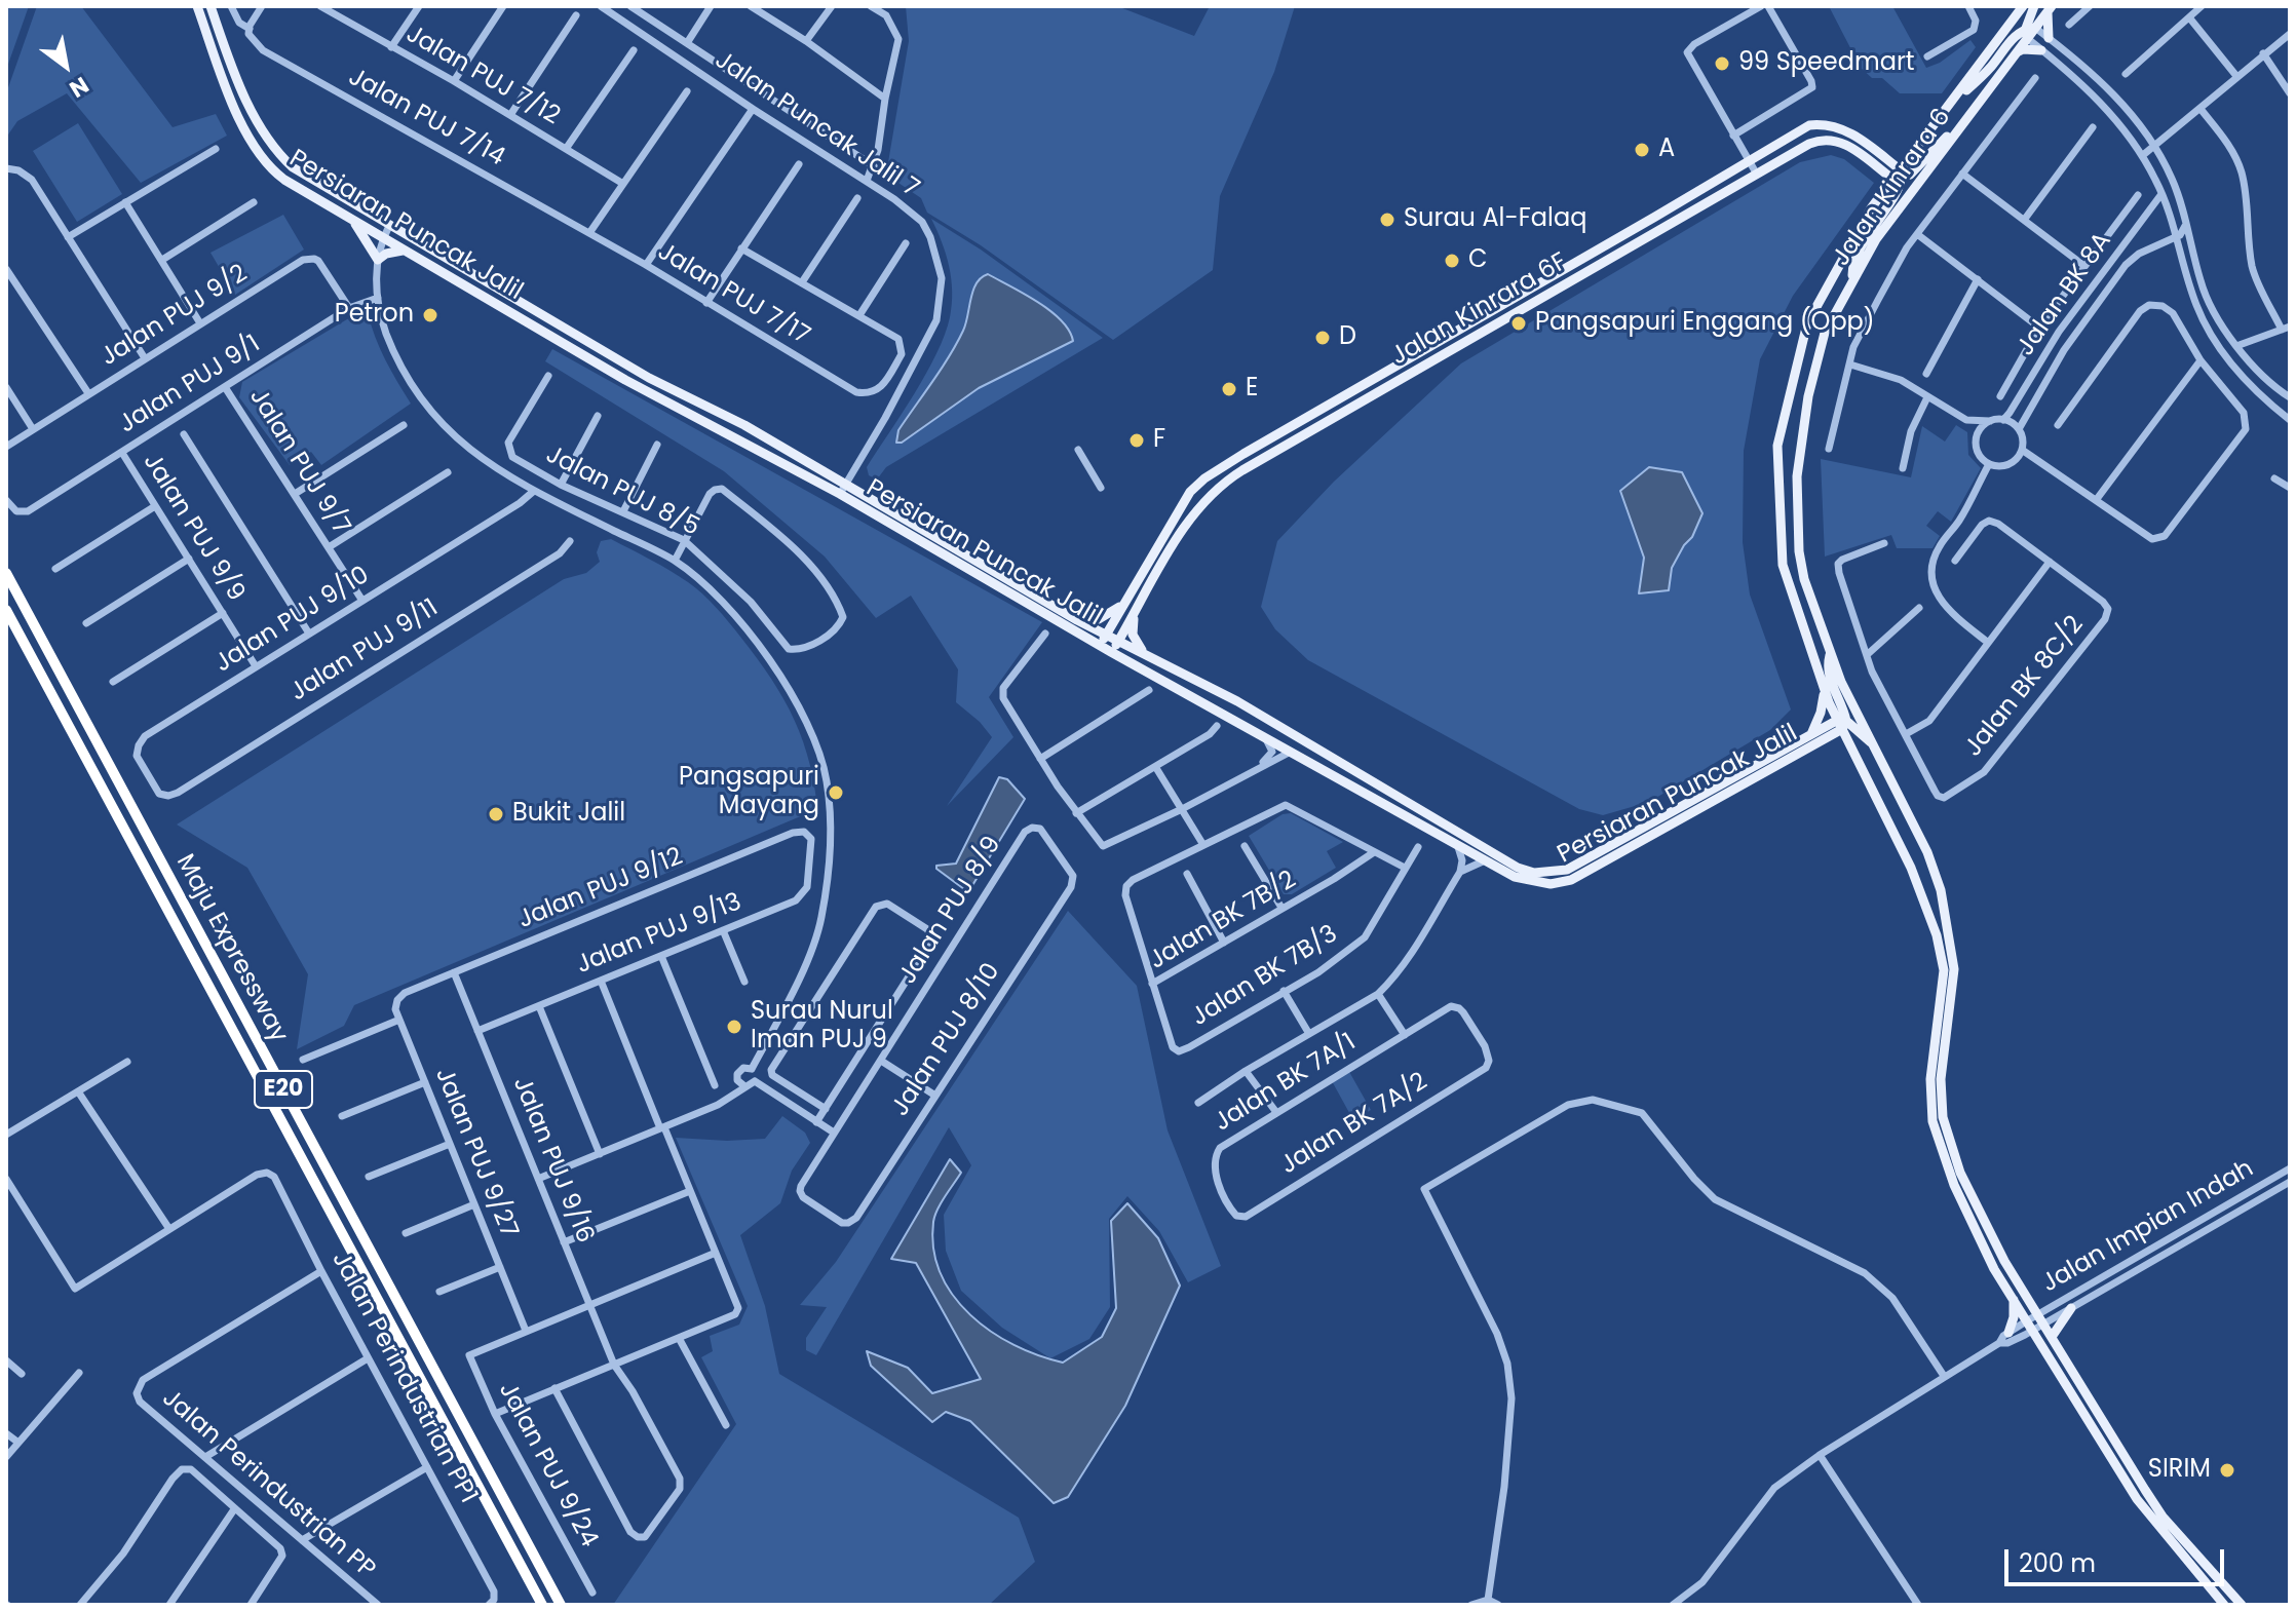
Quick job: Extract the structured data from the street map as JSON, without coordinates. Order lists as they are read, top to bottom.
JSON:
{
  "streets": {
    "highway": ["Maju Expressway", "E20"],
    "main road": ["Jalan Kinrara 6", "Persiaran Puncak Jalil", "Jalan Kinrara 6F"],
    "street": [
      "Jalan PUJ 7/12",
      "Jalan PUJ 7/14",
      "Jalan Puncak Jalil 7",
      "Jalan PUJ 7/17",
      "Jalan BK 8A",
      "Jalan PUJ 9/2",
      "Jalan PUJ 9/1",
      "Jalan PUJ 9/7",
      "Jalan PUJ 8/5",
      "Jalan PUJ 9/9",
      "Jalan PUJ 9/10",
      "Jalan PUJ 9/11",
      "Jalan BK 8C/2",
      "Jalan PUJ 9/12",
      "Jalan PUJ 8/9",
      "Jalan BK 7B/2",
      "Jalan PUJ 9/13",
      "Jalan BK 7B/3",
      "Jalan PUJ 8/10",
      "Jalan BK 7A/1",
      "Jalan BK 7A/2",
      "Jalan PUJ 9/27",
      "Jalan PUJ 9/16",
      "Jalan Impian Indah",
      "Jalan Perindustrian PP1",
      "Jalan PUJ 9/24",
      "Jalan Perindustrian PP"
    ]
  },
  "crossings": [
    ["Jalan PUJ 7/14", "Jalan PUJ 7/17"],
    ["Jalan Puncak Jalil 7", "Persiaran Puncak Jalil"],
    ["Jalan Kinrara 6", "Persiaran Puncak Jalil"],
    ["Jalan Kinrara 6", "Jalan Kinrara 6F"],
    ["Persiaran Puncak Jalil", "Jalan Kinrara 6F"],
    ["Jalan PUJ 9/2", "Jalan PUJ 9/1"],
    ["Jalan PUJ 9/1", "Jalan PUJ 9/7"],
    ["Jalan PUJ 9/1", "Jalan PUJ 9/9"],
    ["Jalan PUJ 9/7", "Jalan PUJ 9/10"],
    ["Jalan PUJ 9/9", "Jalan PUJ 9/10"],
    ["Jalan PUJ 9/10", "Jalan PUJ 9/11"],
    ["Jalan PUJ 9/12", "Jalan PUJ 9/13"],
    ["Jalan PUJ 9/12", "Jalan PUJ 9/27"],
    ["Jalan PUJ 9/12", "Jalan PUJ 9/16"],
    ["Jalan PUJ 8/9", "Jalan PUJ 8/10"],
    ["Jalan BK 7B/2", "Jalan BK 7B/3"],
    ["Jalan PUJ 9/13", "Jalan PUJ 9/16"],
    ["Jalan BK 7A/1", "Jalan BK 7A/2"],
    ["Jalan PUJ 9/27", "Jalan PUJ 9/24"],
    ["Jalan Perindustrian PP1", "Jalan Perindustrian PP"]
  ],
  "places": [
    "99 Speedmart",
    "A",
    "Surau Al-Falaq",
    "C",
    "Petron",
    "Pangsapuri Enggang (Opp)",
    "D",
    "E",
    "F",
    "Pangsapuri Mayang",
    "Bukit Jalil",
    "Surau Nurul Iman PUJ 9",
    "SIRIM"
  ],
  "scale_bar": "200 m",
  "north": "bottom right"
}
